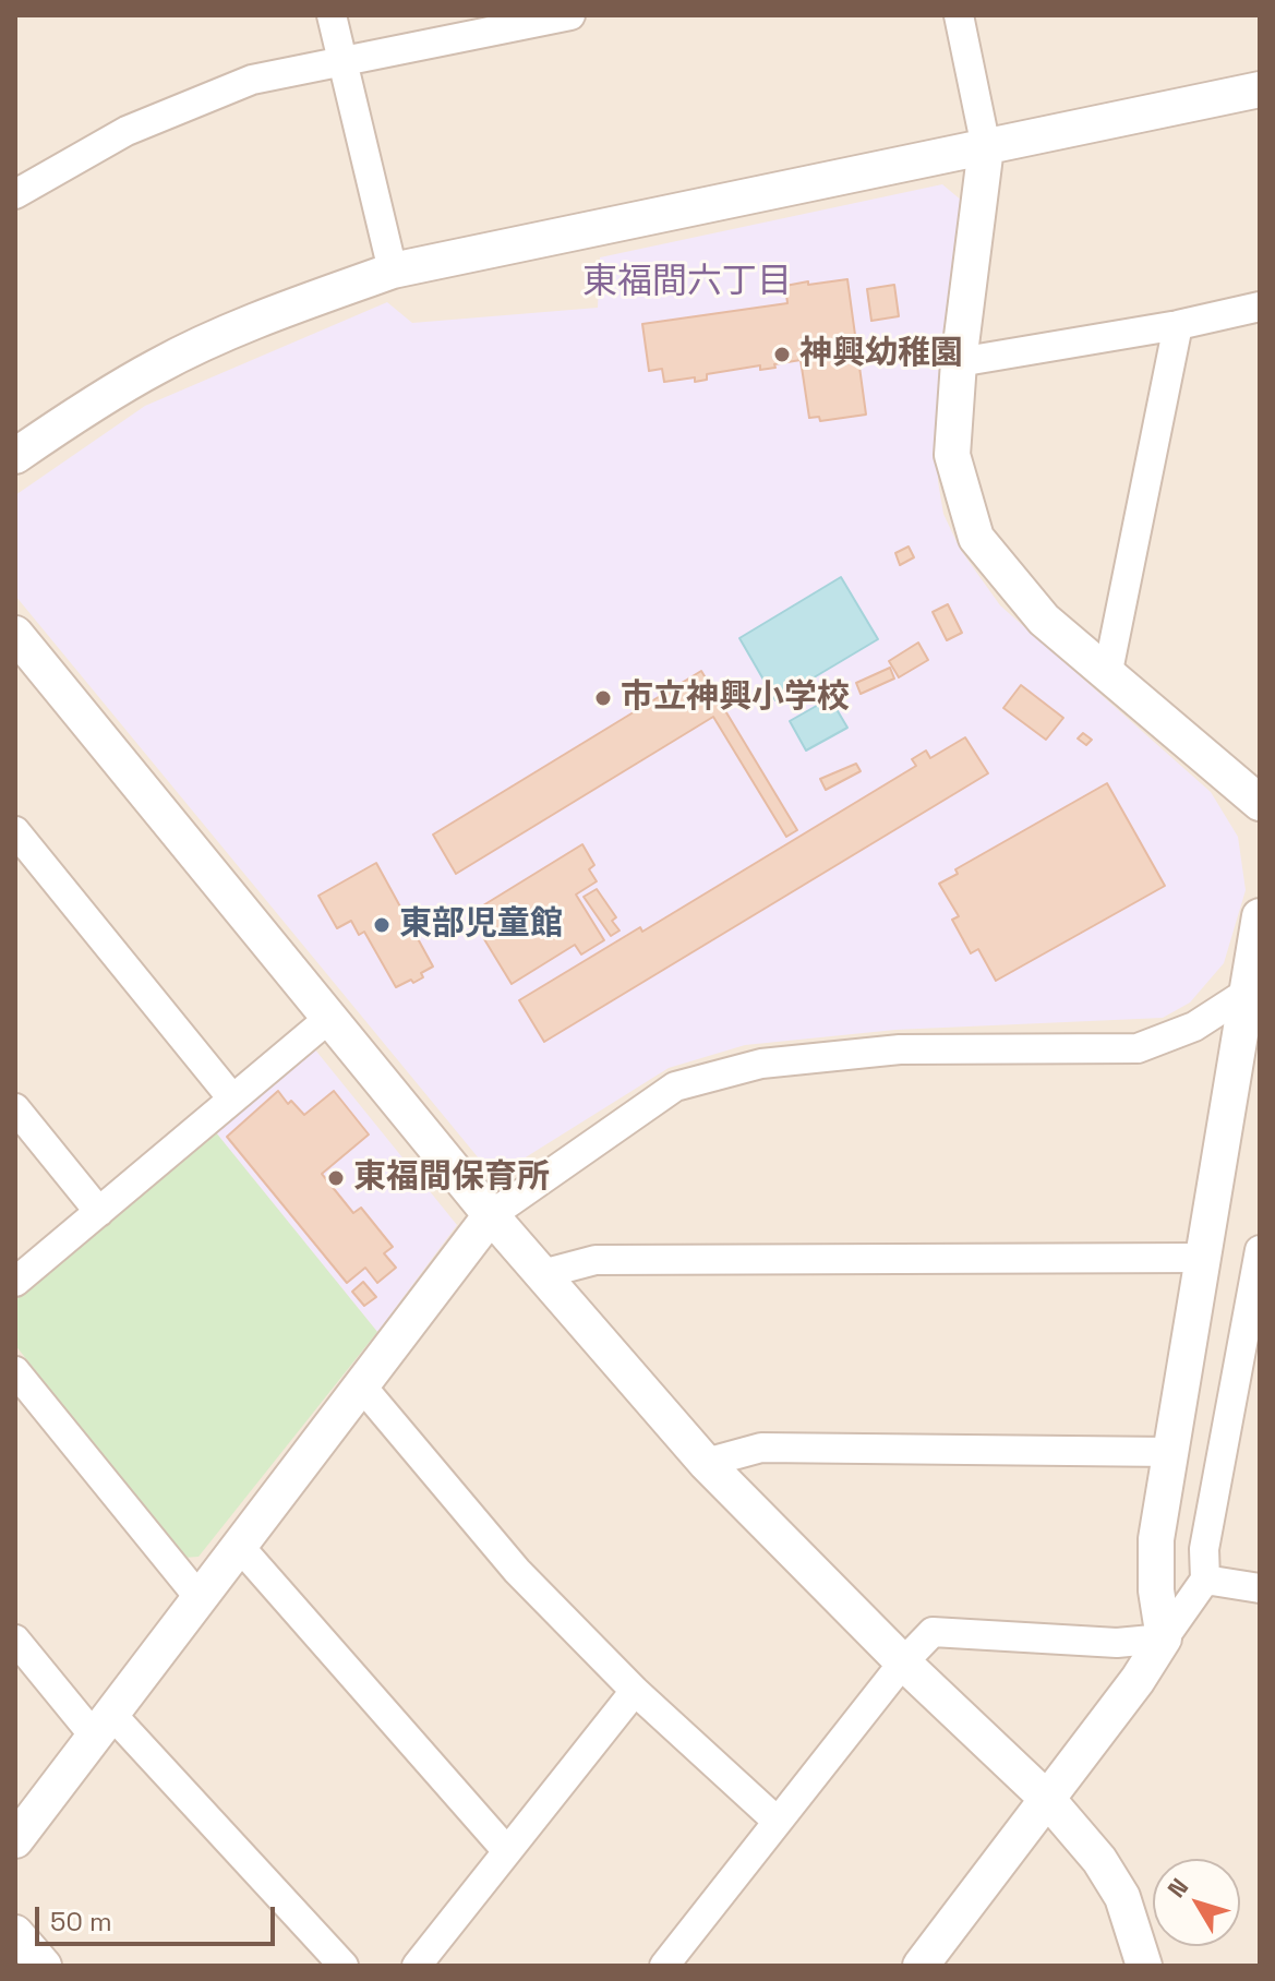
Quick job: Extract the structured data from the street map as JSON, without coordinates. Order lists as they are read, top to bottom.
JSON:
{
  "districts": ["東福間六丁目"],
  "places": [
    "神興幼稚園",
    "市立神興小学校",
    "東部児童館",
    "東福間保育所"
  ],
  "scale_bar": "50 m",
  "north": "top left"
}
